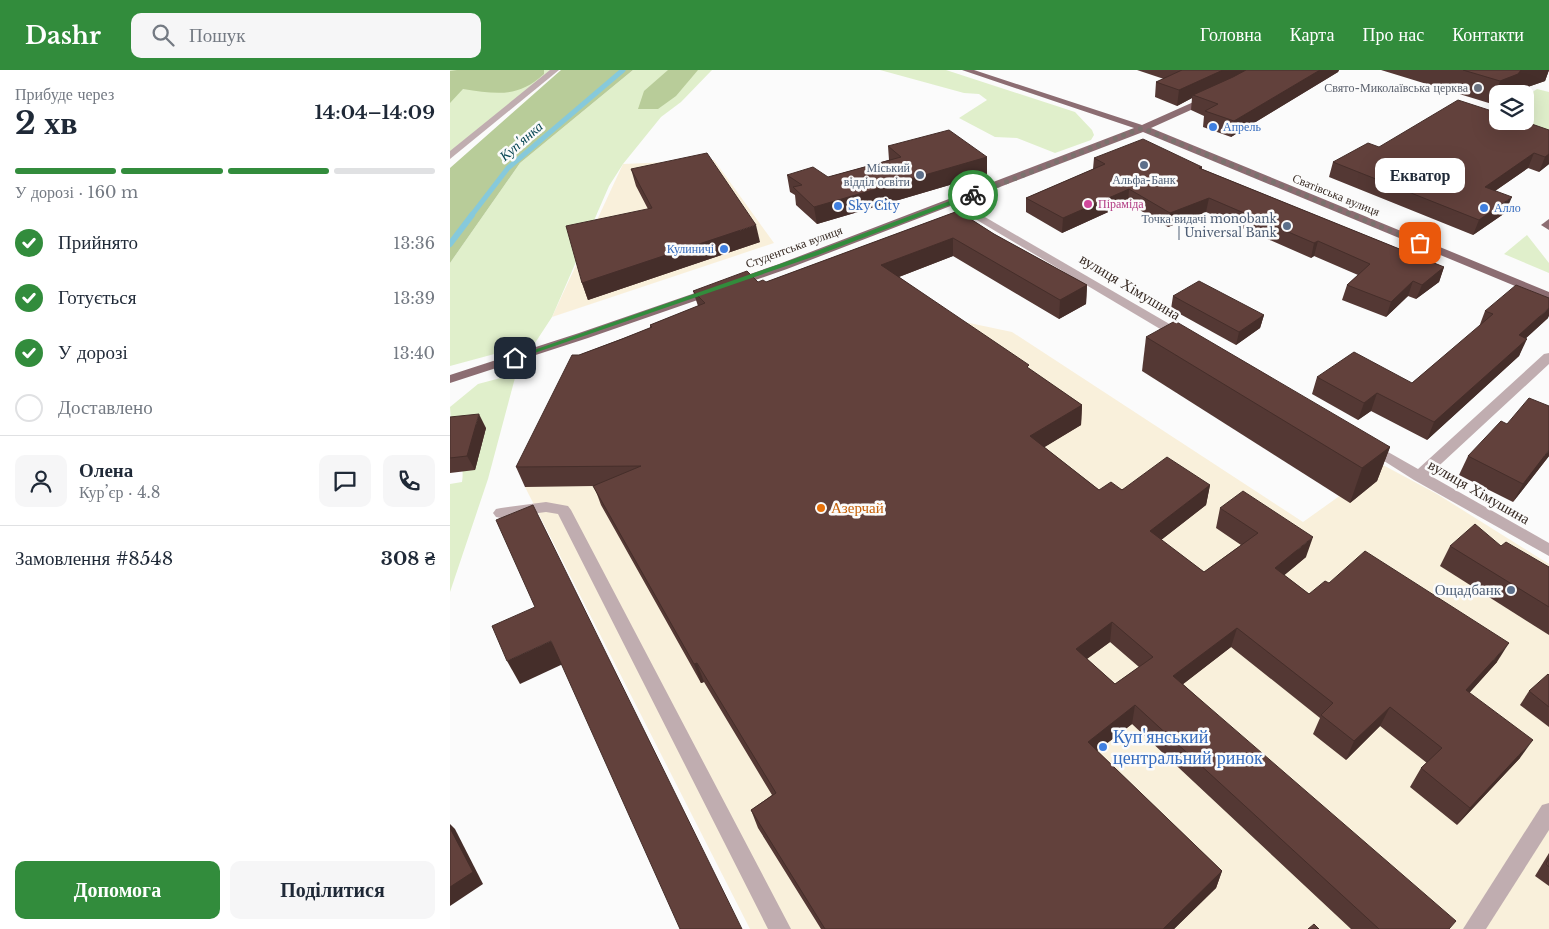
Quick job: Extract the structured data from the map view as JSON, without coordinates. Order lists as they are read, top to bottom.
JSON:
{
  "streets": {
    "main road": ["Сватівська вулиця", "Студентська вулиця"],
    "street": ["вулиця Хімушина"]
  },
  "crossings": [
    ["Сватівська вулиця", "Студентська вулиця"],
    ["Студентська вулиця", "вулиця Хімушина"]
  ],
  "water": ["Куп'янка"],
  "places": [
    "Свято-Миколаївська церква",
    "Апрель",
    "Альфа-Банк",
    "Міський відділ освіти",
    "Піраміда",
    "Sky City",
    "Алло",
    "Точка видачі monobank | Universal Bank",
    "Екватор",
    "Кулиничі",
    "Азерчай",
    "Ощадбанк",
    "Куп'янський центральний ринок"
  ],
  "page": {
    "header": "Dashr",
    "search": "Пошук",
    "nav": [
      "Головна",
      "Карта",
      "Про нас",
      "Контакти"
    ],
    "heading": ["2 хв", "Прибуде через", "14:04–14:09"],
    "panel": [
      "Олена",
      "Кур’єр · 4.8",
      "Замовлення #8548",
      "308 ₴"
    ],
    "bar": "У дорозі · 160 m",
    "bubble": "Екватор",
    "list": [
      ["Прийнято", "13:36"],
      ["Готується", "13:39"],
      ["У дорозі", "13:40"],
      "Доставлено"
    ],
    "buttons": ["Допомога", "Поділитися"]
  }
}
